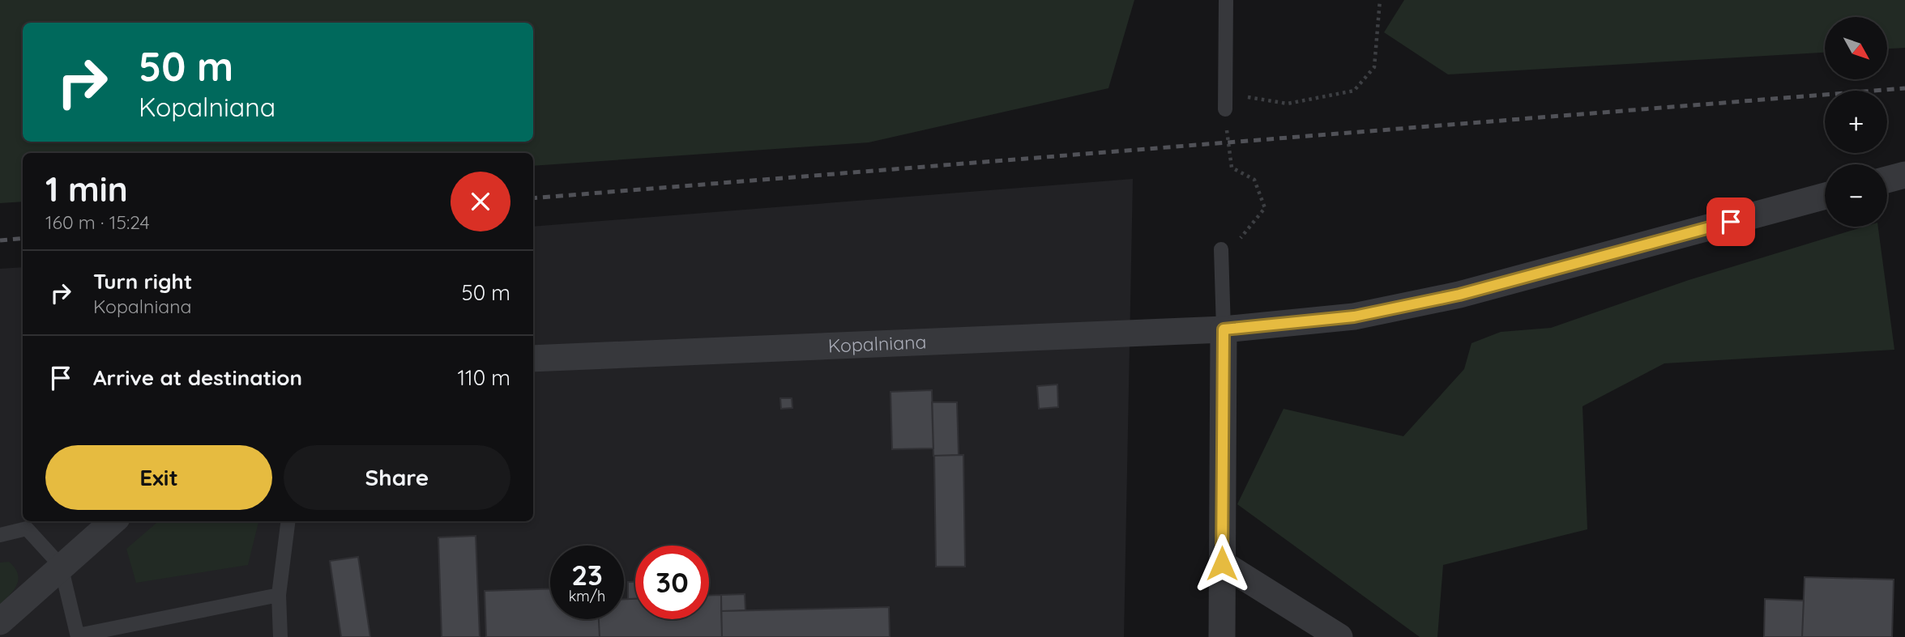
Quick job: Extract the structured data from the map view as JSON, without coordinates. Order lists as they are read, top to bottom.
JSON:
{
  "streets": {
    "street": ["Kopalniana"]
  },
  "north": "bottom right",
  "page": {
    "map_buttons": ["+", "−"],
    "turn": ["50 m", "Kopalniana"],
    "heading": ["1 min", "160 m · 15:24"],
    "list": [
      {
        "name": "Turn right",
        "note": "Kopalniana",
        "value": "50 m"
      },
      {
        "name": "Arrive at destination",
        "value": "110 m"
      }
    ],
    "buttons": ["Exit", "Share"],
    "speed": "23 km/h",
    "limit": "30"
  }
}
